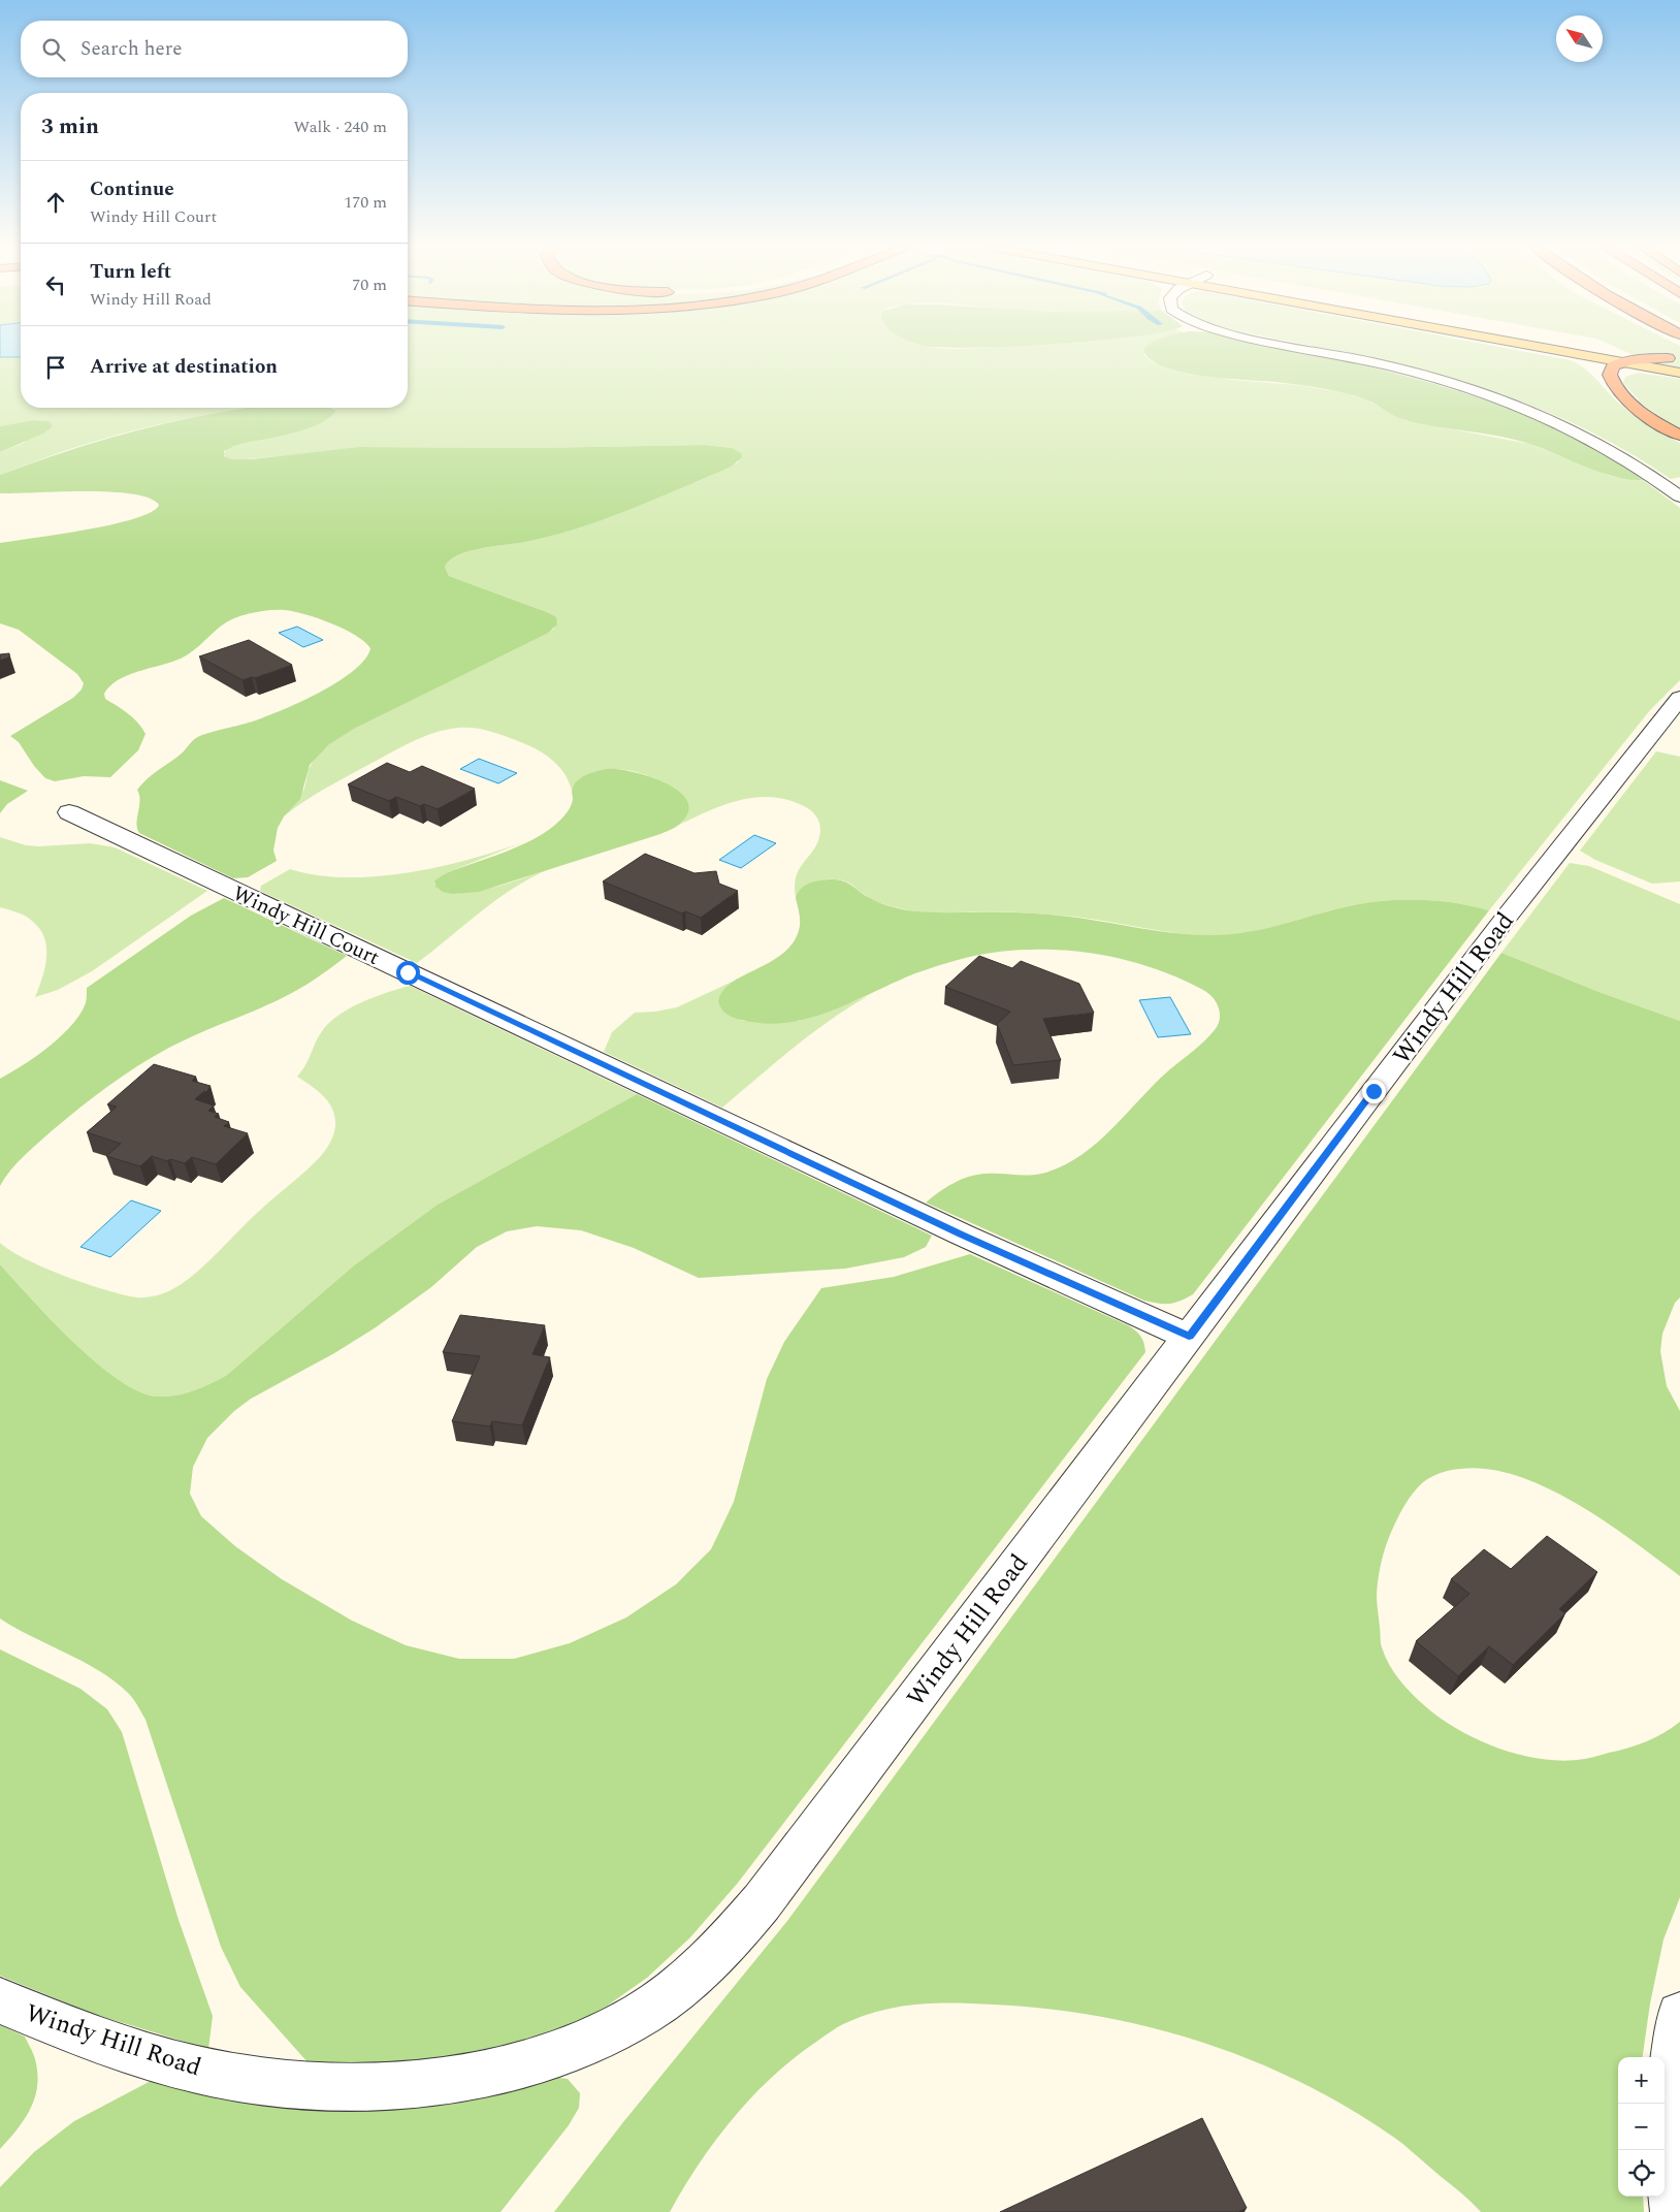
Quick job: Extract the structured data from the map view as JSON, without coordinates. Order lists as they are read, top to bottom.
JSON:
{
  "streets": {
    "street": ["Windy Hill Court", "Windy Hill Road"]
  },
  "crossings": [
    ["Windy Hill Court", "Windy Hill Road"]
  ],
  "north": "top left",
  "page": {
    "search": "Search here",
    "heading": ["3 min", "Walk · 240 m"],
    "list": [
      ["Continue", "Windy Hill Court", "170 m"],
      ["Turn left", "Windy Hill Road", "70 m"],
      "Arrive at destination"
    ],
    "map_buttons": ["+", "−"]
  }
}
